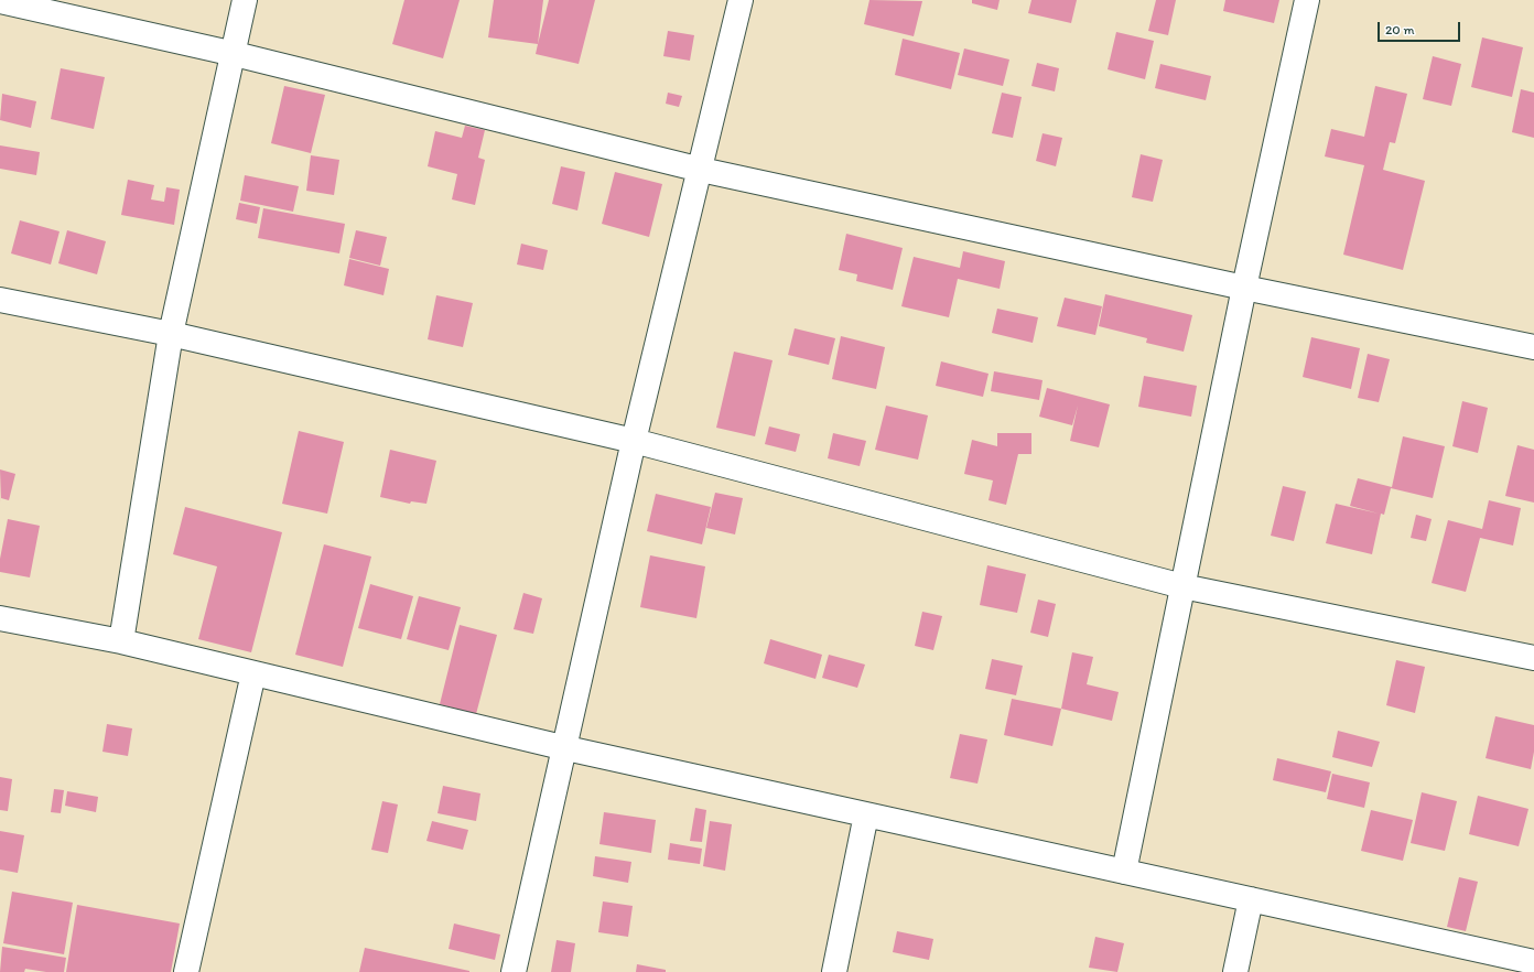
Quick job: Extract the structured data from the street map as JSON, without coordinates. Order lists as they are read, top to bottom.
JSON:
{
  "scale_bar": "20 m"
}
